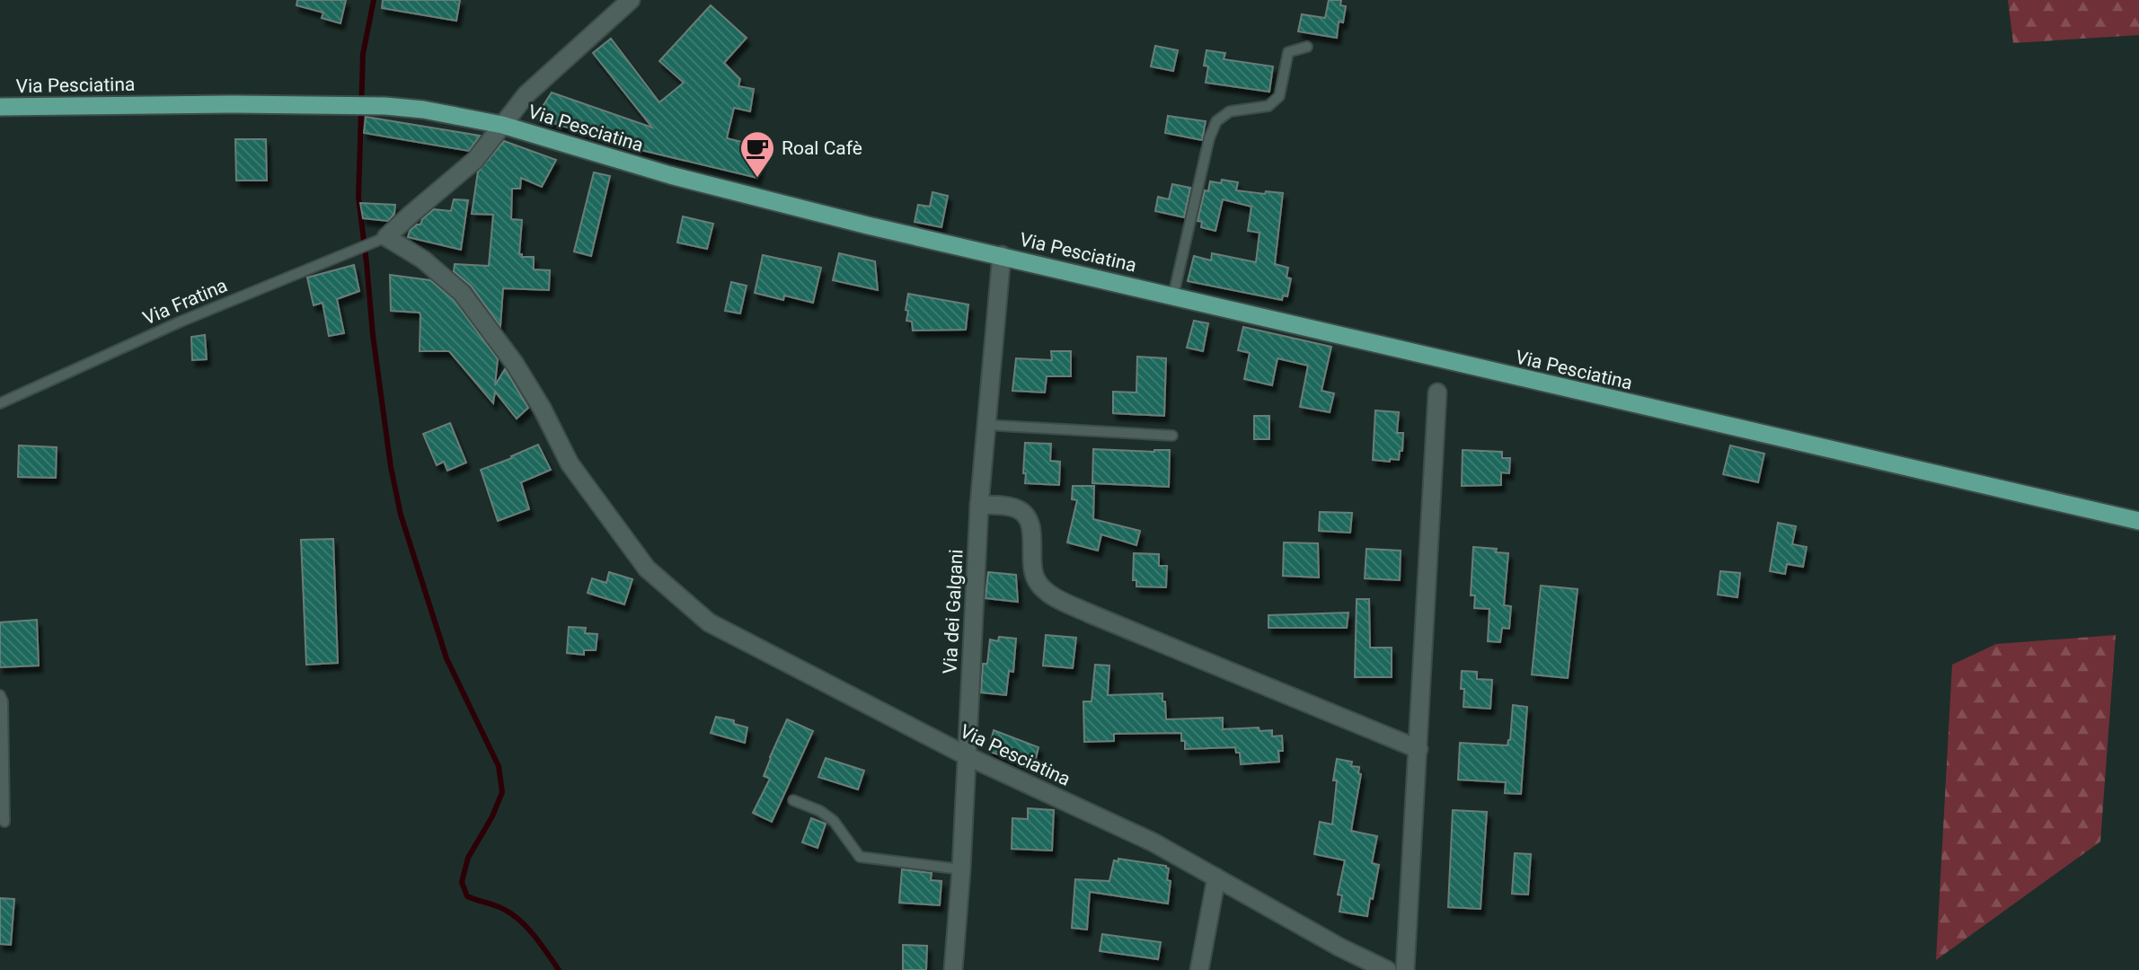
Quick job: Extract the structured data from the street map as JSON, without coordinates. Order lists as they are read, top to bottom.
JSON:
{
  "streets": {
    "main road": ["Via Pesciatina"],
    "street": ["Via dei Galgani"],
    "lane": ["Via Fratina"]
  },
  "crossings": [
    ["Via Pesciatina", "Via Fratina"],
    ["Via Pesciatina", "Via dei Galgani"]
  ],
  "places": {
    "cafe": ["Roal Cafè"]
  }
}
